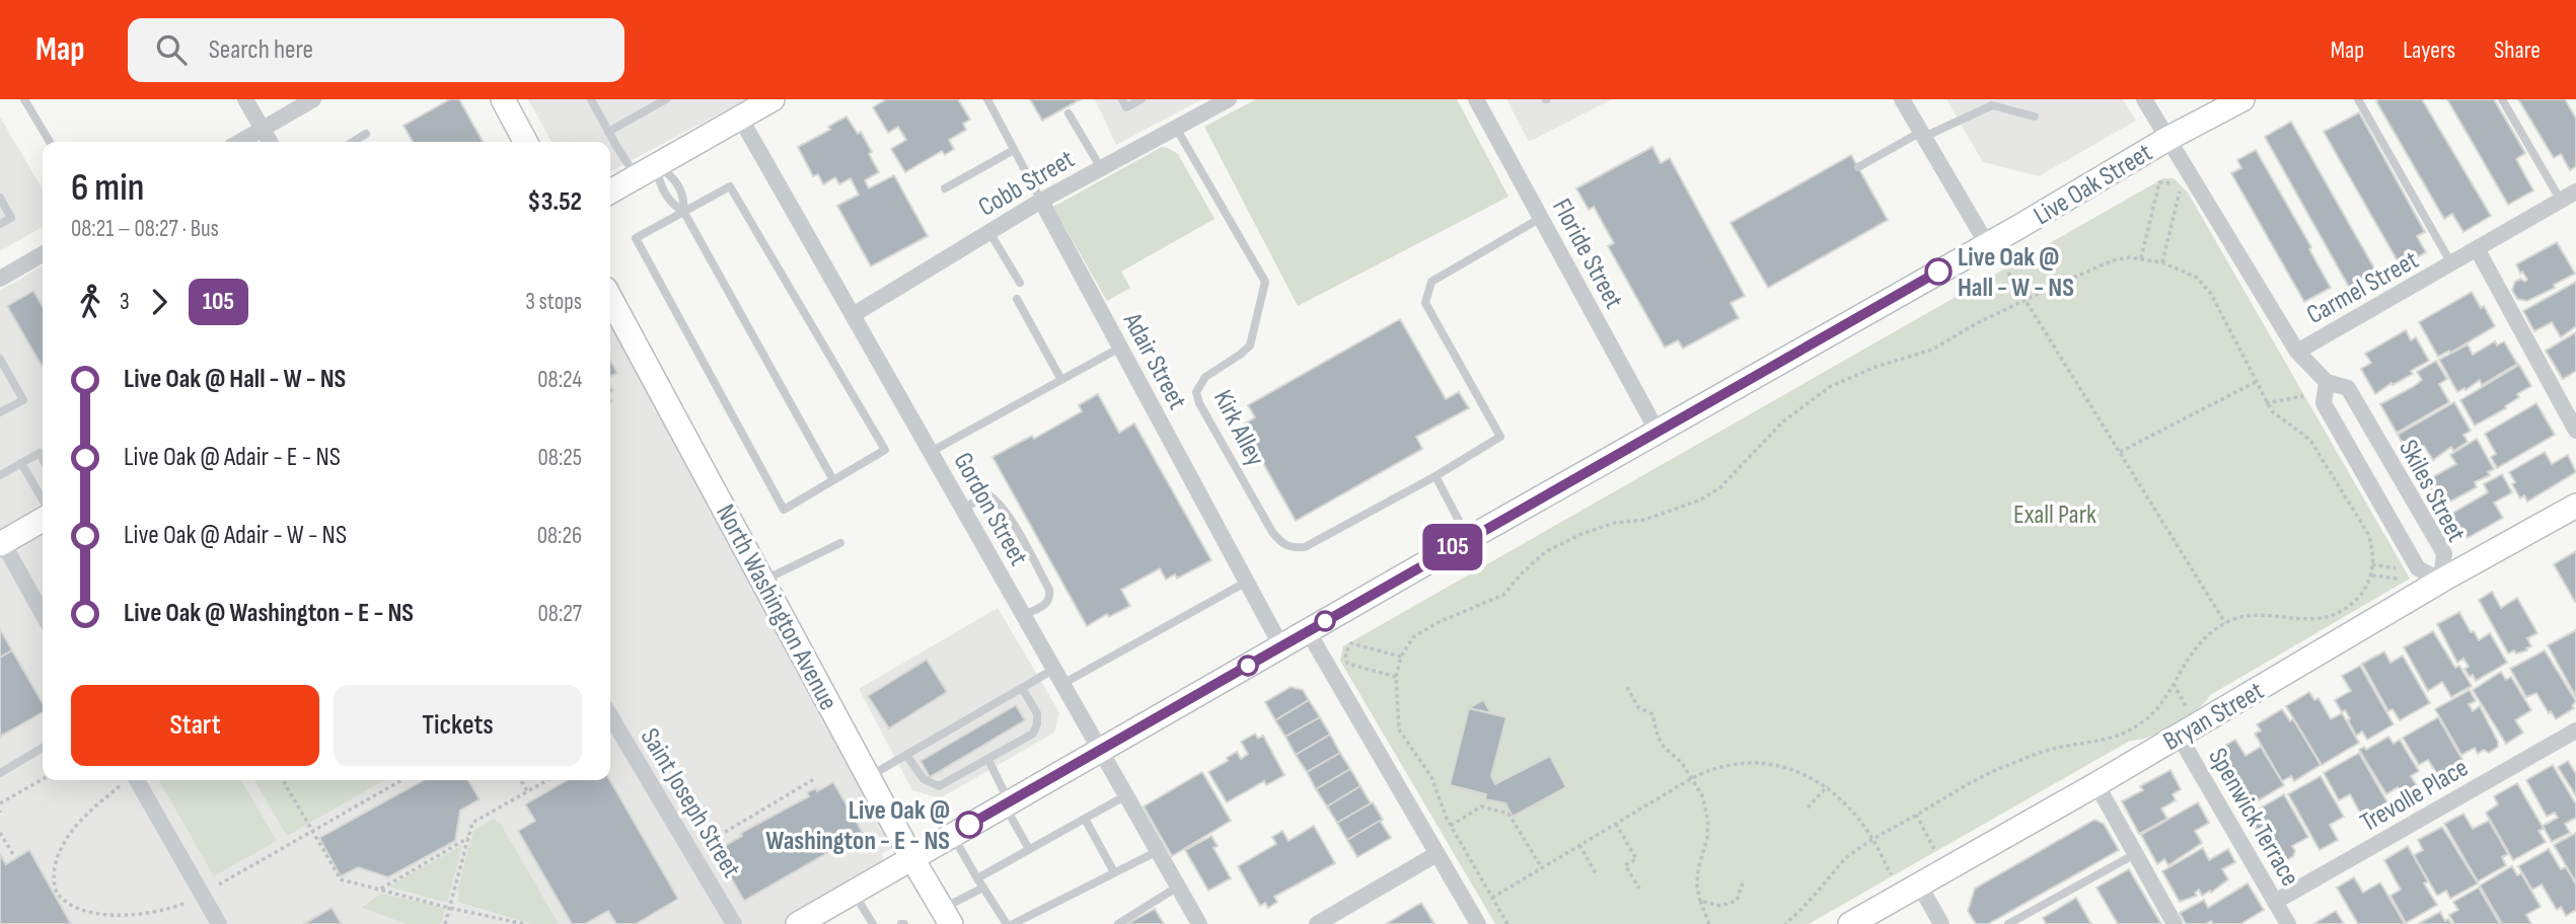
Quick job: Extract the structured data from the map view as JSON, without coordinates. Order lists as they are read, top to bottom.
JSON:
{
  "streets": {
    "street": [
      "Cobb Street",
      "Live Oak Street",
      "Floride Street",
      "Carmel Street",
      "Adair Street",
      "Skiles Street",
      "Gordon Street",
      "North Washington Avenue",
      "Bryan Street",
      "Trevolle Place",
      "Saint Joseph Street",
      "Spenwick Terrace"
    ],
    "lane": ["Kirk Alley"]
  },
  "crossings": [
    ["Cobb Street", "Adair Street"],
    ["Cobb Street", "Kirk Alley"],
    ["Cobb Street", "Gordon Street"],
    ["Live Oak Street", "Floride Street"],
    ["Live Oak Street", "Adair Street"],
    ["Live Oak Street", "Skiles Street"],
    ["Live Oak Street", "Gordon Street"],
    ["Live Oak Street", "North Washington Avenue"],
    ["Carmel Street", "Skiles Street"],
    ["Skiles Street", "Bryan Street"],
    ["Bryan Street", "Spenwick Terrace"],
    ["Trevolle Place", "Spenwick Terrace"]
  ],
  "parks": ["Exall Park"],
  "places": ["Live Oak @ Hall - W - NS", "Live Oak @ Washington - E - NS"],
  "lines": ["bus line 105"],
  "page": {
    "header": "Map",
    "search": "Search here",
    "nav": ["Map", "Layers", "Share"],
    "on_map": "105",
    "heading": ["6 min", "08:21 – 08:27 · Bus", "$3.52"],
    "legs": ["3", "105", "3 stops"],
    "list": [
      {
        "name": "Live Oak @ Hall - W - NS",
        "value": "08:24"
      },
      {
        "name": "Live Oak @ Adair - E - NS",
        "value": "08:25"
      },
      {
        "name": "Live Oak @ Adair - W - NS",
        "value": "08:26"
      },
      {
        "name": "Live Oak @ Washington - E - NS",
        "value": "08:27"
      }
    ],
    "buttons": ["Start", "Tickets"]
  }
}
